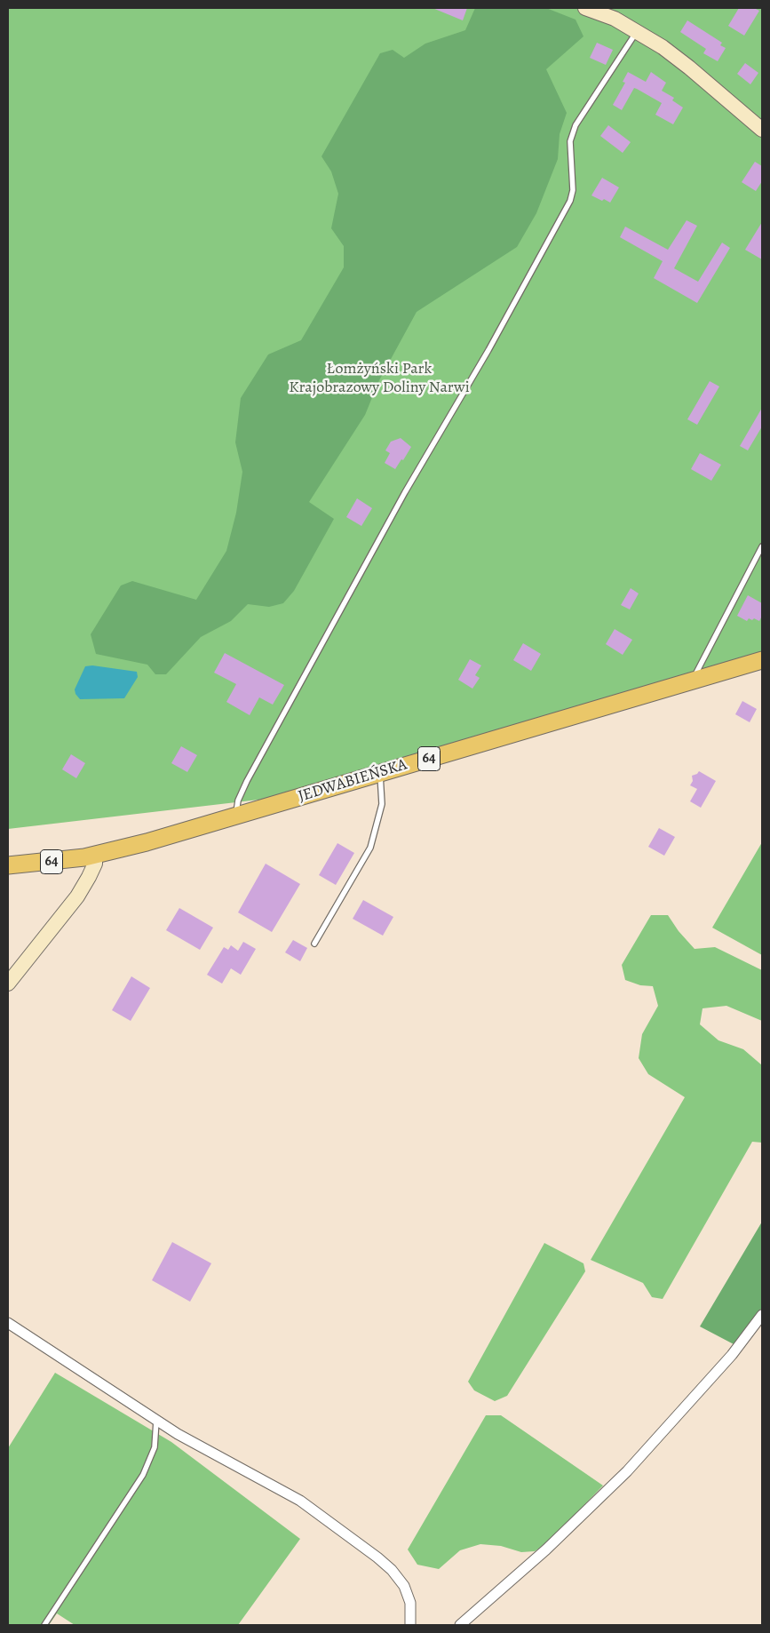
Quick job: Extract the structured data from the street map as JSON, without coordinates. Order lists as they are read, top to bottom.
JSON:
{
  "streets": {
    "main road": ["64", "JEDWABIEŃSKA"]
  },
  "crossings": [
    ["64", "JEDWABIEŃSKA"]
  ],
  "parks": ["Łomżyński Park Krajobrazowy Doliny Narwi"]
}
